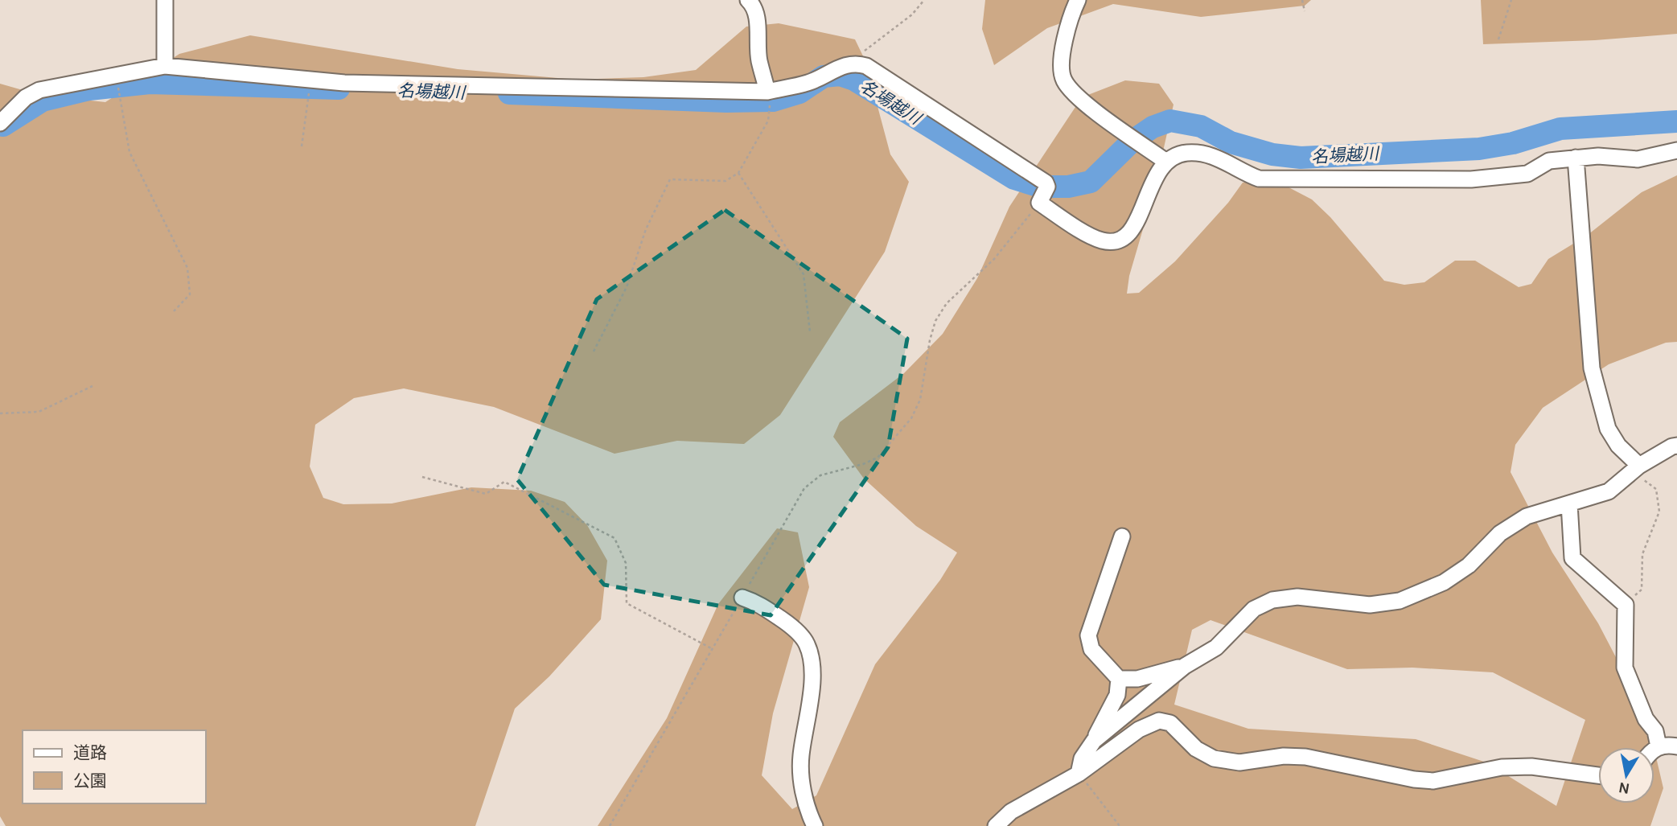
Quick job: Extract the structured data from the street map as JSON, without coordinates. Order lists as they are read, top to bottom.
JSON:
{
  "water": ["名場越川"],
  "legend": ["道路", "公園"],
  "north": "bottom"
}
